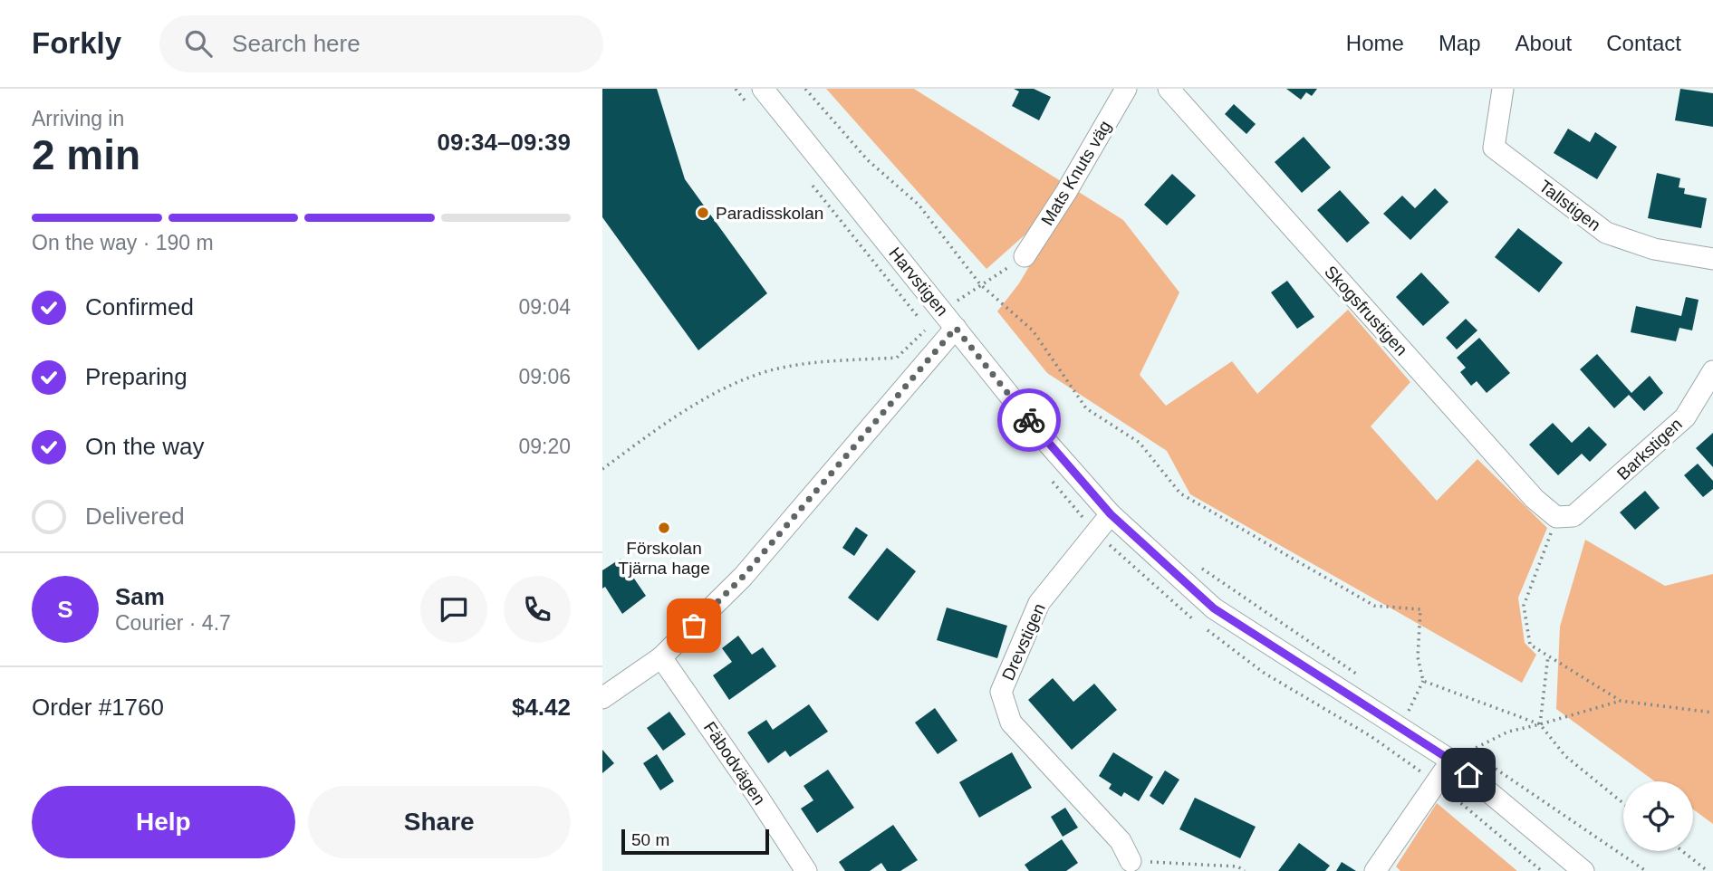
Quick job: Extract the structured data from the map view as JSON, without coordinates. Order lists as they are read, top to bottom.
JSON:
{
  "streets": {
    "street": [
      "Mats Knuts väg",
      "Tallstigen",
      "Harvstigen",
      "Skogsfrustigen",
      "Barkstigen",
      "Drevstigen",
      "Fäbodvägen"
    ]
  },
  "crossings": [
    ["Harvstigen", "Drevstigen"],
    ["Skogsfrustigen", "Barkstigen"]
  ],
  "places": ["Paradisskolan", "Förskolan Tjärna hage"],
  "scale_bar": "50 m",
  "page": {
    "header": "Forkly",
    "search": "Search here",
    "nav": [
      "Home",
      "Map",
      "About",
      "Contact"
    ],
    "heading": ["2 min", "Arriving in", "09:34–09:39"],
    "panel": [
      "Sam",
      "Courier · 4.7",
      "Order #1760",
      "$4.42"
    ],
    "bar": "On the way · 190 m",
    "list": [
      ["Confirmed", "09:04"],
      ["Preparing", "09:06"],
      ["On the way", "09:20"],
      "Delivered"
    ],
    "round": "S",
    "buttons": ["Help", "Share"],
    "scale": "50 m"
  }
}
